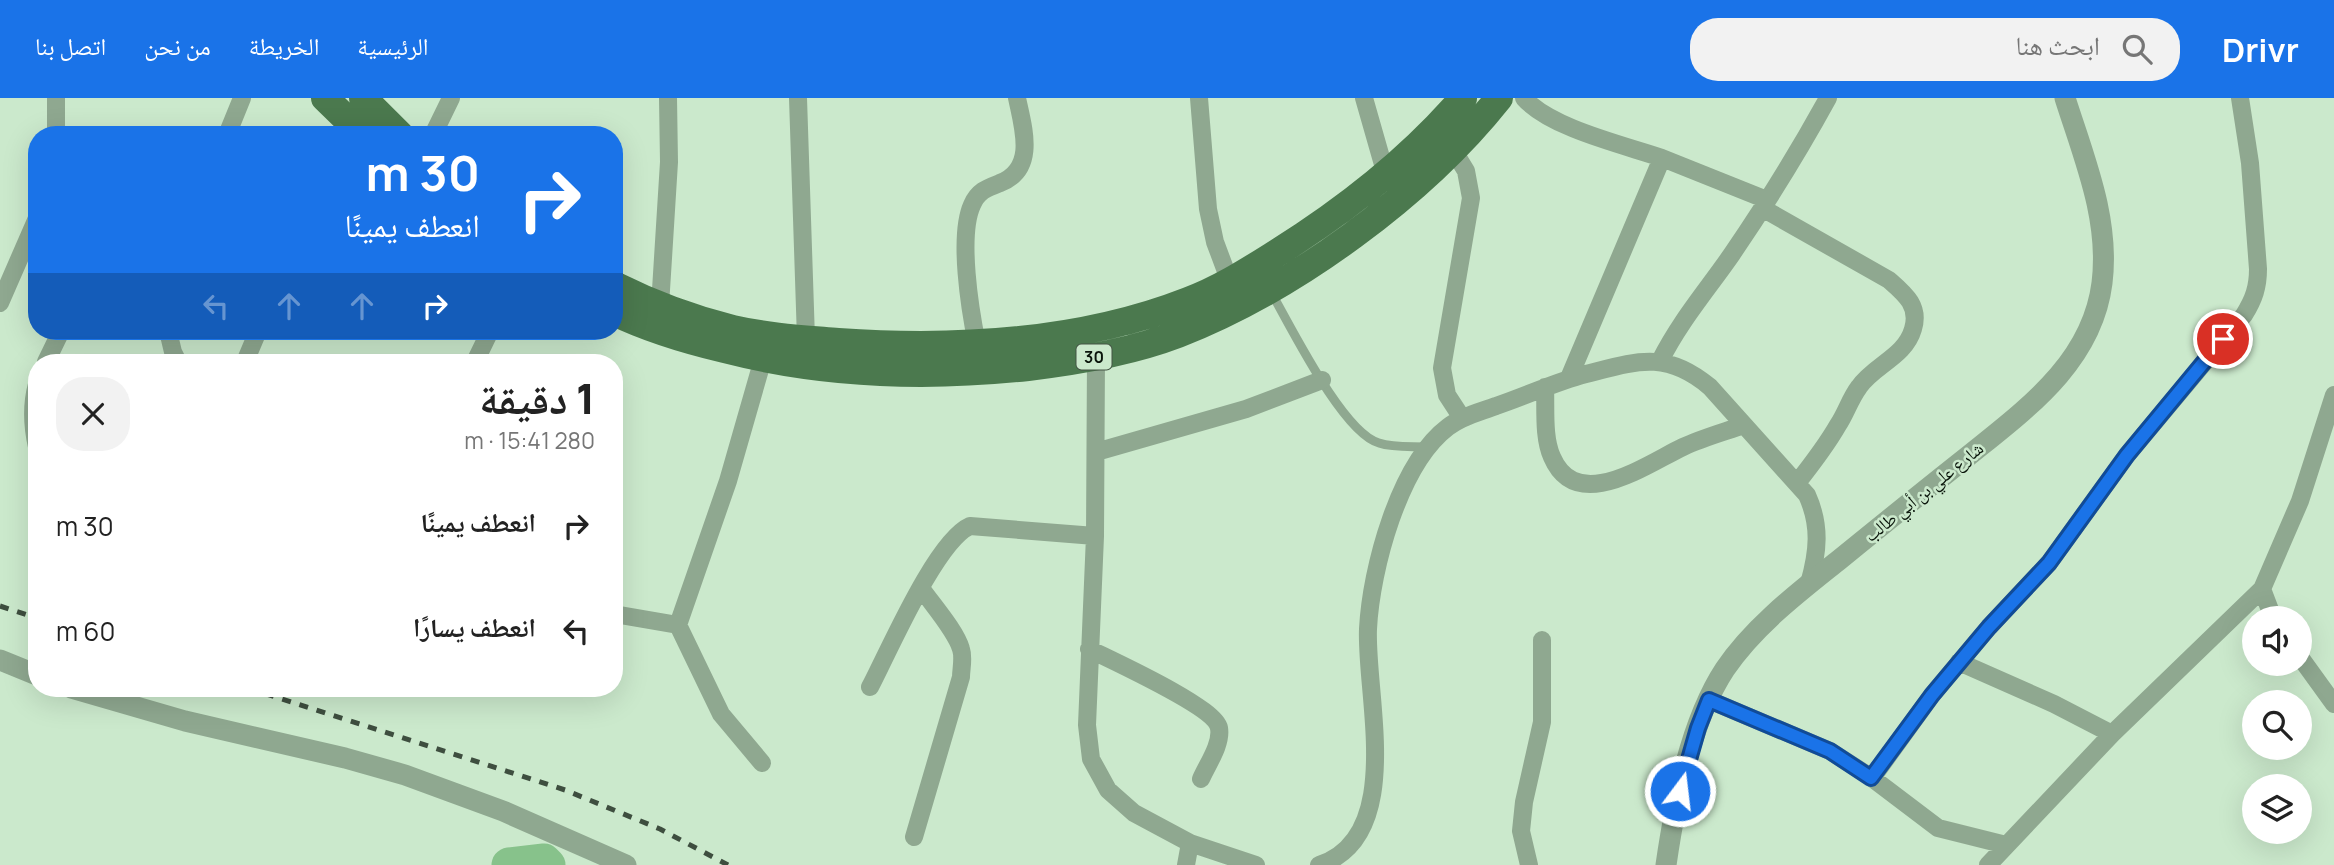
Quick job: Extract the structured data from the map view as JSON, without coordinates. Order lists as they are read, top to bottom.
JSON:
{
  "streets": {
    "main road": ["30"],
    "street": ["شارع علي بن أبي طالب"]
  },
  "page": {
    "header": "Drivr",
    "search": "ابحث هنا",
    "nav": [
      "الرئيسية",
      "الخريطة",
      "من نحن",
      "اتصل بنا"
    ],
    "turn": ["30 m", "انعطف يمينًا"],
    "heading": ["1 دقيقة", "280 m · 15:41"],
    "list": [
      {
        "name": "انعطف يمينًا",
        "value": "30 m"
      },
      {
        "name": "انعطف يسارًا",
        "value": "60 m"
      }
    ]
  }
}
